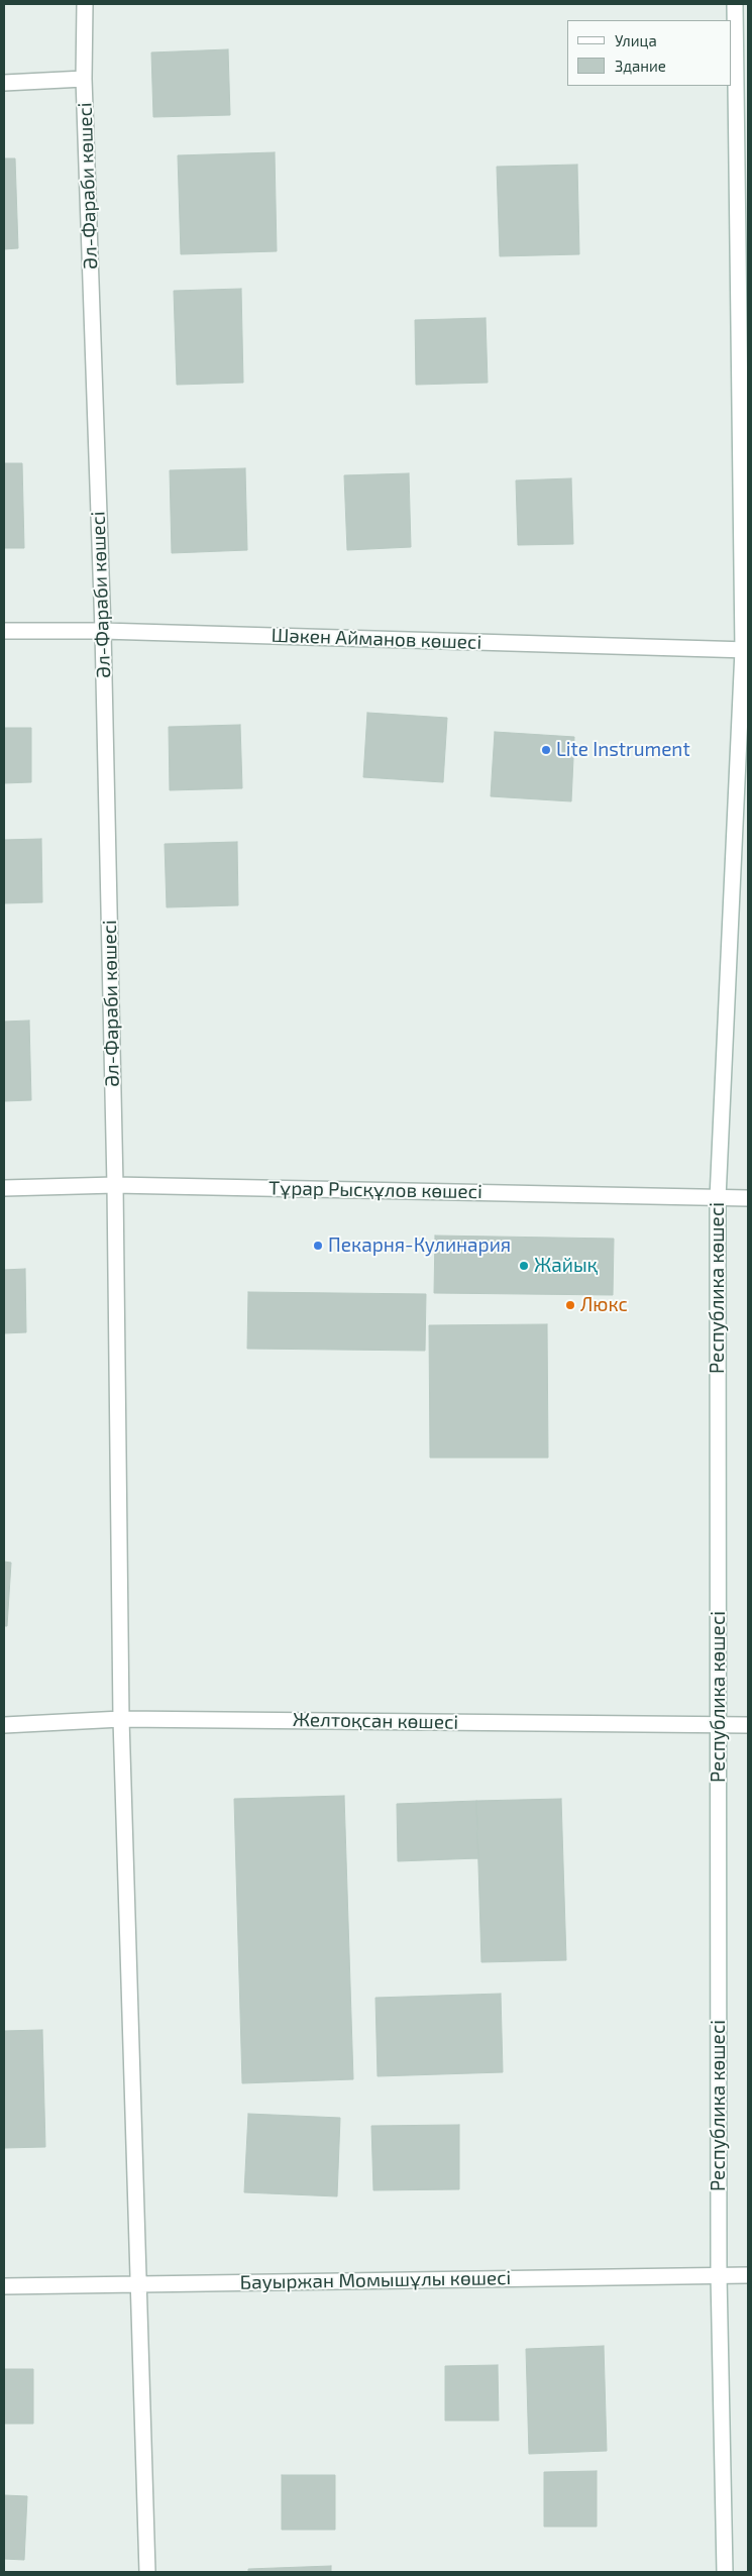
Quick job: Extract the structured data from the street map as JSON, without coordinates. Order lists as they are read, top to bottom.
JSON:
{
  "streets": {
    "street": [
      "Әл-Фараби көшесі",
      "Шәкен Айманов көшесі",
      "Тұрар Рысқұлов көшесі",
      "Республика көшесі",
      "Желтоқсан көшесі",
      "Бауыржан Момышұлы көшесі"
    ]
  },
  "crossings": [
    ["Әл-Фараби көшесі", "Шәкен Айманов көшесі"],
    ["Әл-Фараби көшесі", "Тұрар Рысқұлов көшесі"],
    ["Әл-Фараби көшесі", "Желтоқсан көшесі"],
    ["Әл-Фараби көшесі", "Бауыржан Момышұлы көшесі"],
    ["Шәкен Айманов көшесі", "Республика көшесі"],
    ["Тұрар Рысқұлов көшесі", "Республика көшесі"],
    ["Республика көшесі", "Желтоқсан көшесі"],
    ["Республика көшесі", "Бауыржан Момышұлы көшесі"]
  ],
  "places": [
    "Lite Instrument",
    "Пекарня-Кулинария",
    "Жайық",
    "Люкс"
  ],
  "legend": ["Улица", "Здание"]
}
